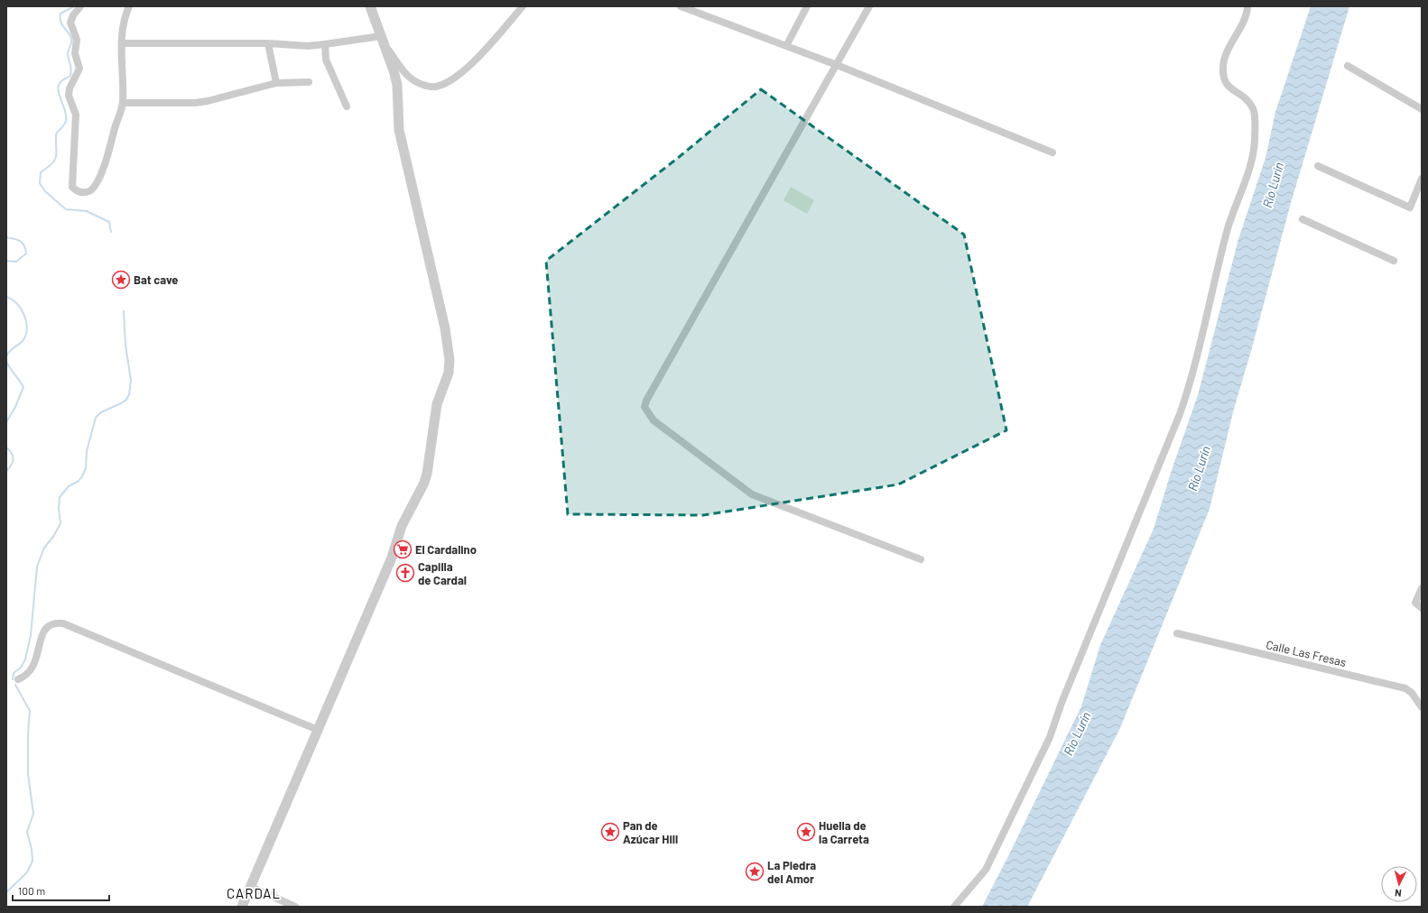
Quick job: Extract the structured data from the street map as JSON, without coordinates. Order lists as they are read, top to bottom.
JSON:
{
  "streets": {
    "street": ["Calle Las Fresas"]
  },
  "districts": ["CARDAL"],
  "water": ["Río Lurín"],
  "places": {
    "place": [
      "Bat cave",
      "Pan de Azúcar Hill",
      "Huella de la Carreta",
      "La Piedra del Amor"
    ],
    "supermarket": ["El Cardalino"],
    "church": ["Capilla de Cardal"]
  },
  "scale_bar": "100 m",
  "north": "bottom"
}
